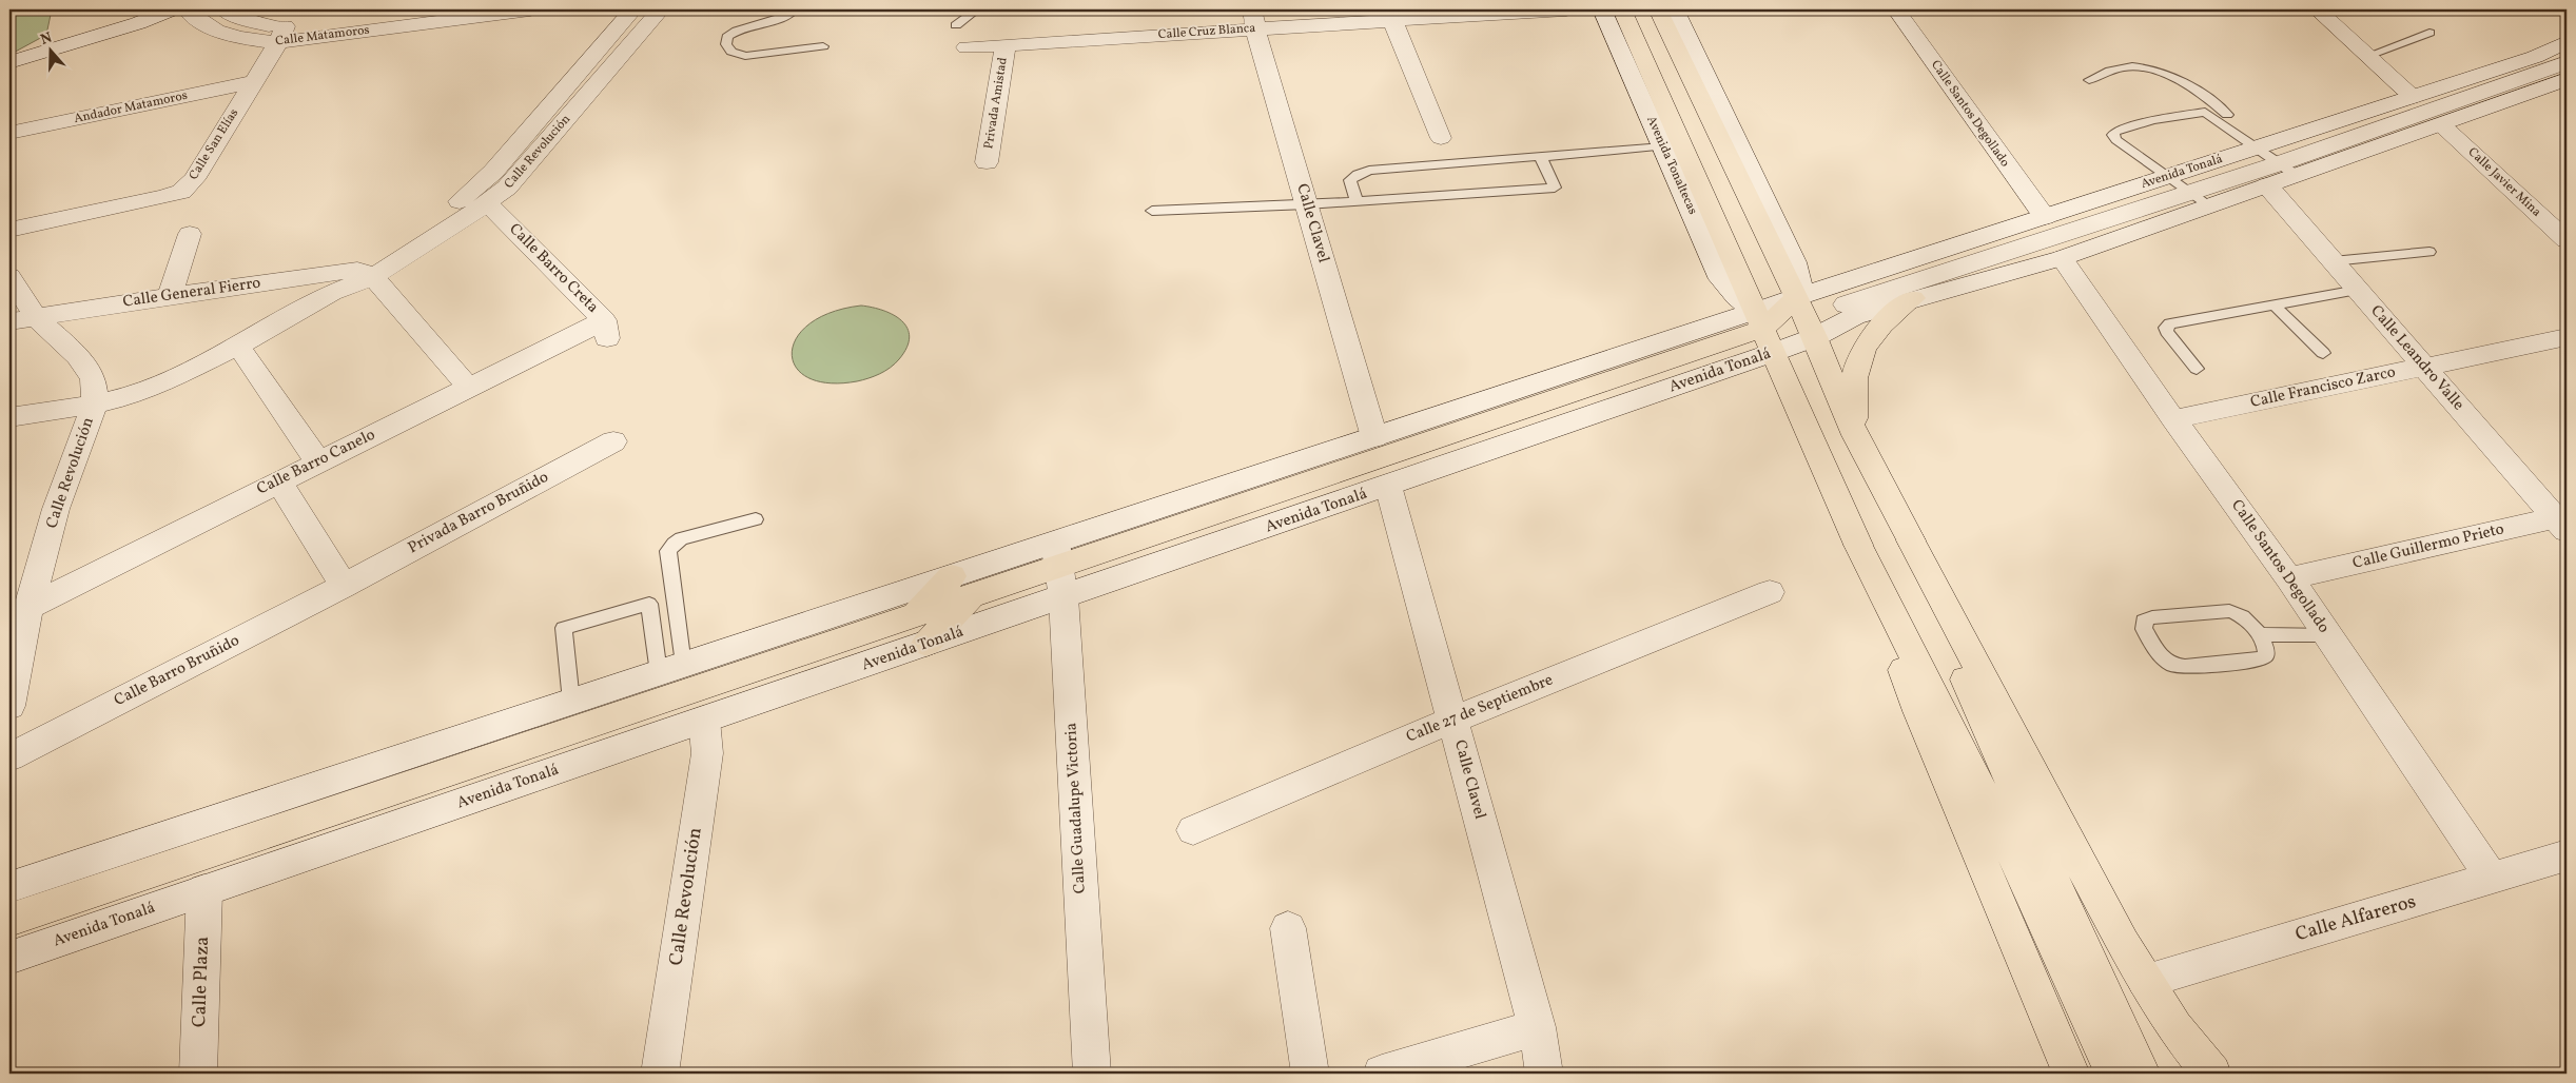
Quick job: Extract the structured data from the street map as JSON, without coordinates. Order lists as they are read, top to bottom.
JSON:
{
  "streets": {
    "main road": ["Avenida Tonaltecas", "Avenida Tonalá"],
    "street": [
      "Calle Cruz Blanca",
      "Calle Matamoros",
      "Privada Amistad",
      "Andador Matamoros",
      "Calle Santos Degollado",
      "Calle San Elías",
      "Calle Revolución",
      "Calle Javier Mina",
      "Calle Clavel",
      "Calle Barro Creta",
      "Calle General Fierro",
      "Calle Leandro Valle",
      "Calle Francisco Zarco",
      "Calle Barro Canelo",
      "Privada Barro Bruñido",
      "Calle Guillermo Prieto",
      "Calle Barro Bruñido",
      "Calle 27 de Septiembre",
      "Calle Guadalupe Victoria",
      "Calle Alfareros",
      "Calle Plaza"
    ]
  },
  "crossings": [
    ["Calle Cruz Blanca", "Privada Amistad"],
    ["Calle Cruz Blanca", "Calle Clavel"],
    ["Calle Matamoros", "Calle San Elías"],
    ["Andador Matamoros", "Calle San Elías"],
    ["Calle Santos Degollado", "Avenida Tonalá"],
    ["Calle Santos Degollado", "Calle Francisco Zarco"],
    ["Calle Santos Degollado", "Calle Guillermo Prieto"],
    ["Calle Santos Degollado", "Calle Alfareros"],
    ["Calle Revolución", "Avenida Tonalá"],
    ["Calle Revolución", "Calle Barro Creta"],
    ["Calle Revolución", "Calle General Fierro"],
    ["Calle Revolución", "Calle Barro Canelo"],
    ["Avenida Tonaltecas", "Avenida Tonalá"],
    ["Avenida Tonalá", "Calle Javier Mina"],
    ["Avenida Tonalá", "Calle Clavel"],
    ["Avenida Tonalá", "Calle Leandro Valle"],
    ["Avenida Tonalá", "Calle Guadalupe Victoria"],
    ["Avenida Tonalá", "Calle Plaza"],
    ["Calle Clavel", "Calle 27 de Septiembre"],
    ["Calle Barro Creta", "Calle Barro Canelo"],
    ["Calle Leandro Valle", "Calle Francisco Zarco"],
    ["Calle Leandro Valle", "Calle Guillermo Prieto"],
    ["Privada Barro Bruñido", "Calle Barro Bruñido"]
  ],
  "north": "top"
}
